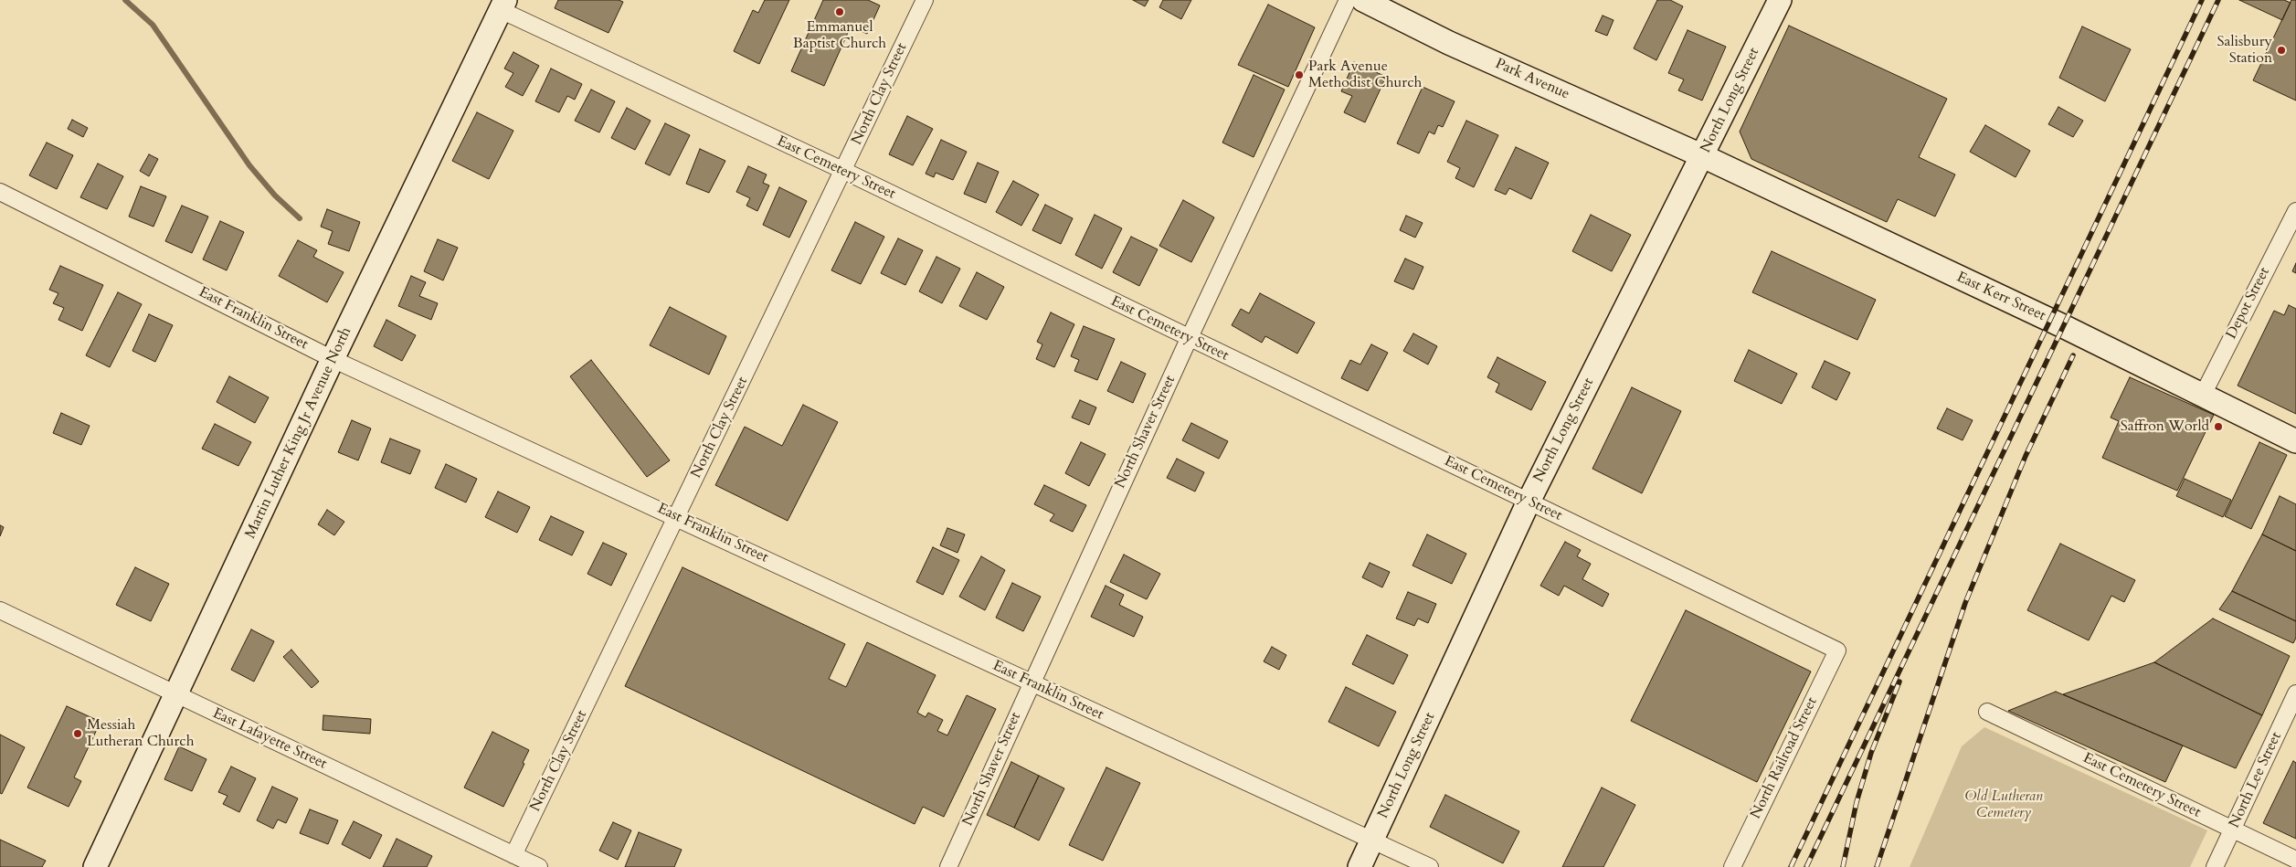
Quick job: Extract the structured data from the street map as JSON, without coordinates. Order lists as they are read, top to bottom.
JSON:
{
  "streets": {
    "street": [
      "Park Avenue",
      "North Clay Street",
      "North Long Street",
      "East Cemetery Street",
      "East Kerr Street",
      "Depot Street",
      "East Franklin Street",
      "North Shaver Street",
      "Martin Luther King Jr Avenue North",
      "East Lafayette Street",
      "North Railroad Street",
      "North Lee Street"
    ]
  },
  "crossings": [
    ["Park Avenue", "North Long Street"],
    ["Park Avenue", "East Kerr Street"],
    ["North Clay Street", "East Cemetery Street"],
    ["North Clay Street", "East Franklin Street"],
    ["North Clay Street", "East Lafayette Street"],
    ["North Long Street", "East Cemetery Street"],
    ["North Long Street", "East Kerr Street"],
    ["North Long Street", "East Franklin Street"],
    ["East Cemetery Street", "North Shaver Street"],
    ["East Cemetery Street", "Martin Luther King Jr Avenue North"],
    ["East Cemetery Street", "North Railroad Street"],
    ["East Cemetery Street", "North Lee Street"],
    ["East Kerr Street", "Depot Street"],
    ["East Franklin Street", "North Shaver Street"],
    ["East Franklin Street", "Martin Luther King Jr Avenue North"],
    ["Martin Luther King Jr Avenue North", "East Lafayette Street"]
  ],
  "parks": ["Old Lutheran Cemetery"],
  "places": [
    "Emmanuel Baptist Church",
    "Salisbury Station",
    "Park Avenue Methodist Church",
    "Saffron World",
    "Messiah Lutheran Church"
  ]
}
